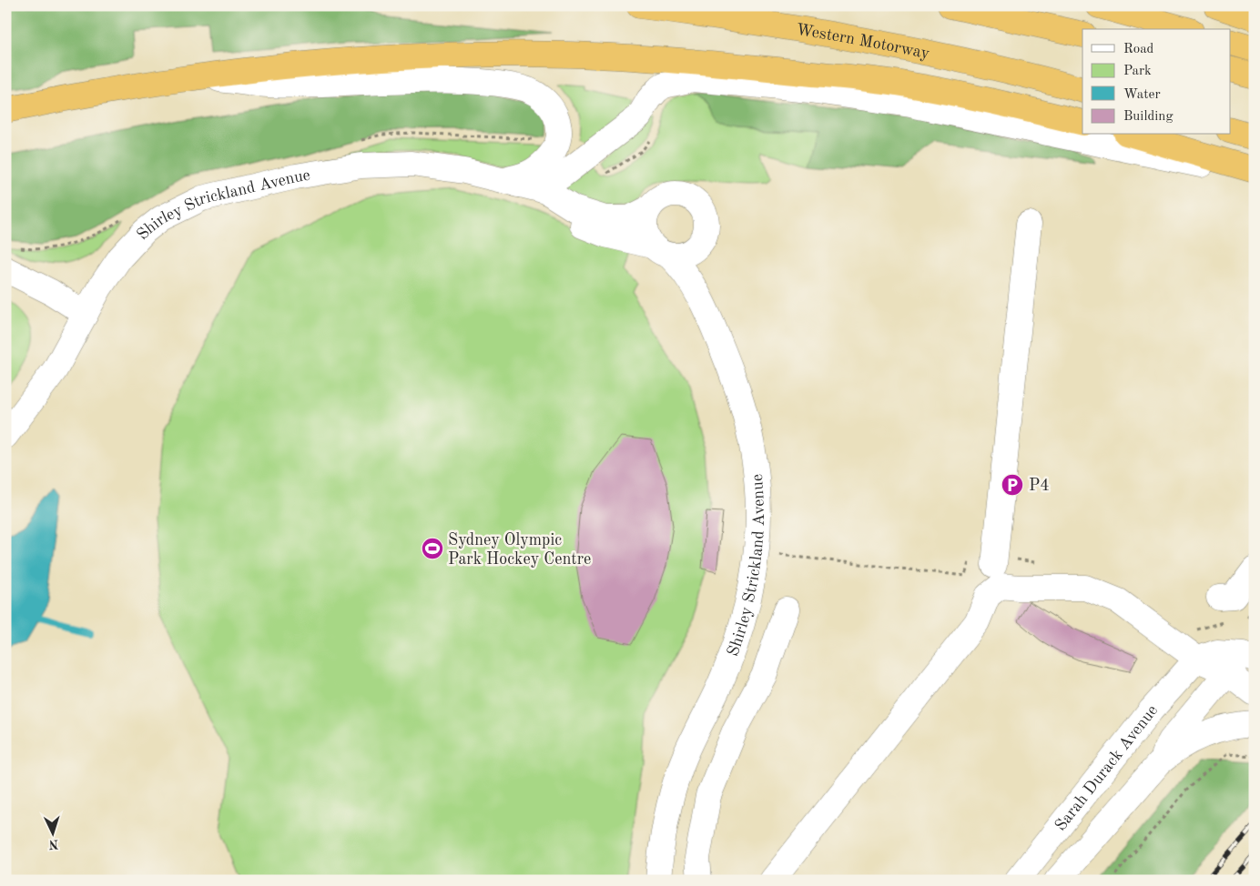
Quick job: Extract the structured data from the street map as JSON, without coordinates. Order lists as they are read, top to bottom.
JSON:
{
  "streets": {
    "highway": ["Western Motorway"],
    "street": ["Shirley Strickland Avenue", "Sarah Durack Avenue"]
  },
  "places": {
    "parking": ["P4"],
    "sports": ["Sydney Olympic Park Hockey Centre"]
  },
  "legend": [
    "Road",
    "Park",
    "Water",
    "Building"
  ],
  "north": "bottom"
}
